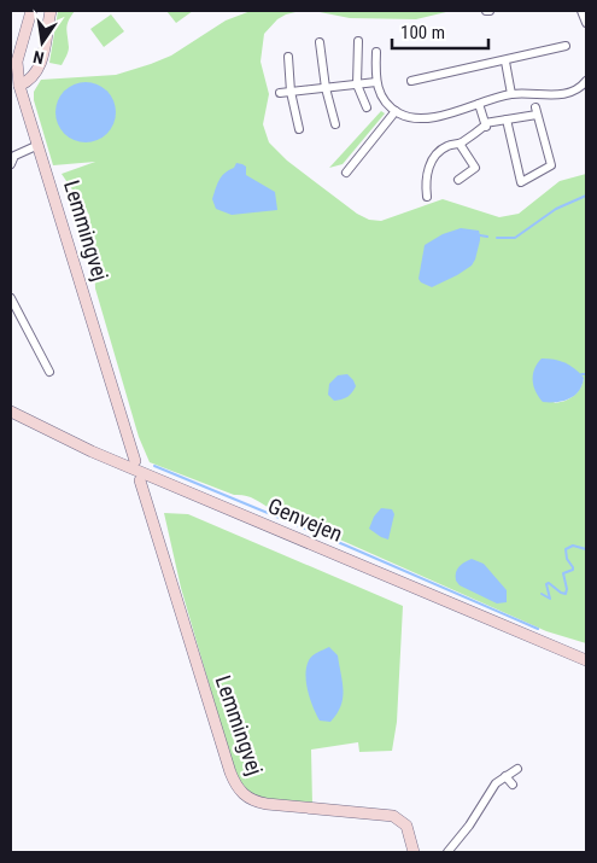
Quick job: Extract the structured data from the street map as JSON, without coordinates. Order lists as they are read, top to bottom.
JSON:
{
  "streets": {
    "street": ["Lemmingvej", "Genvejen"]
  },
  "scale_bar": "100 m",
  "north": "bottom"
}
